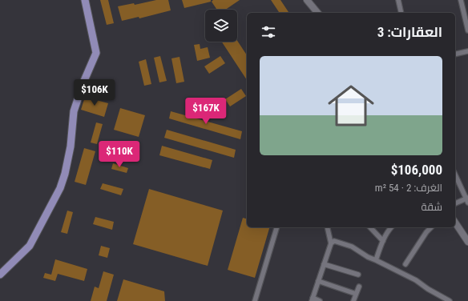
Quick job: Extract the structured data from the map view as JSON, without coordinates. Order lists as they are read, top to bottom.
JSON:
{
  "page": {
    "heading": "العقارات: 3",
    "list": [
      {
        "name": "$106,000",
        "note": "الغرف: 2 · 54 m² · شقة"
      }
    ],
    "price": ["$106K", "$167K", "$110K"]
  }
}
